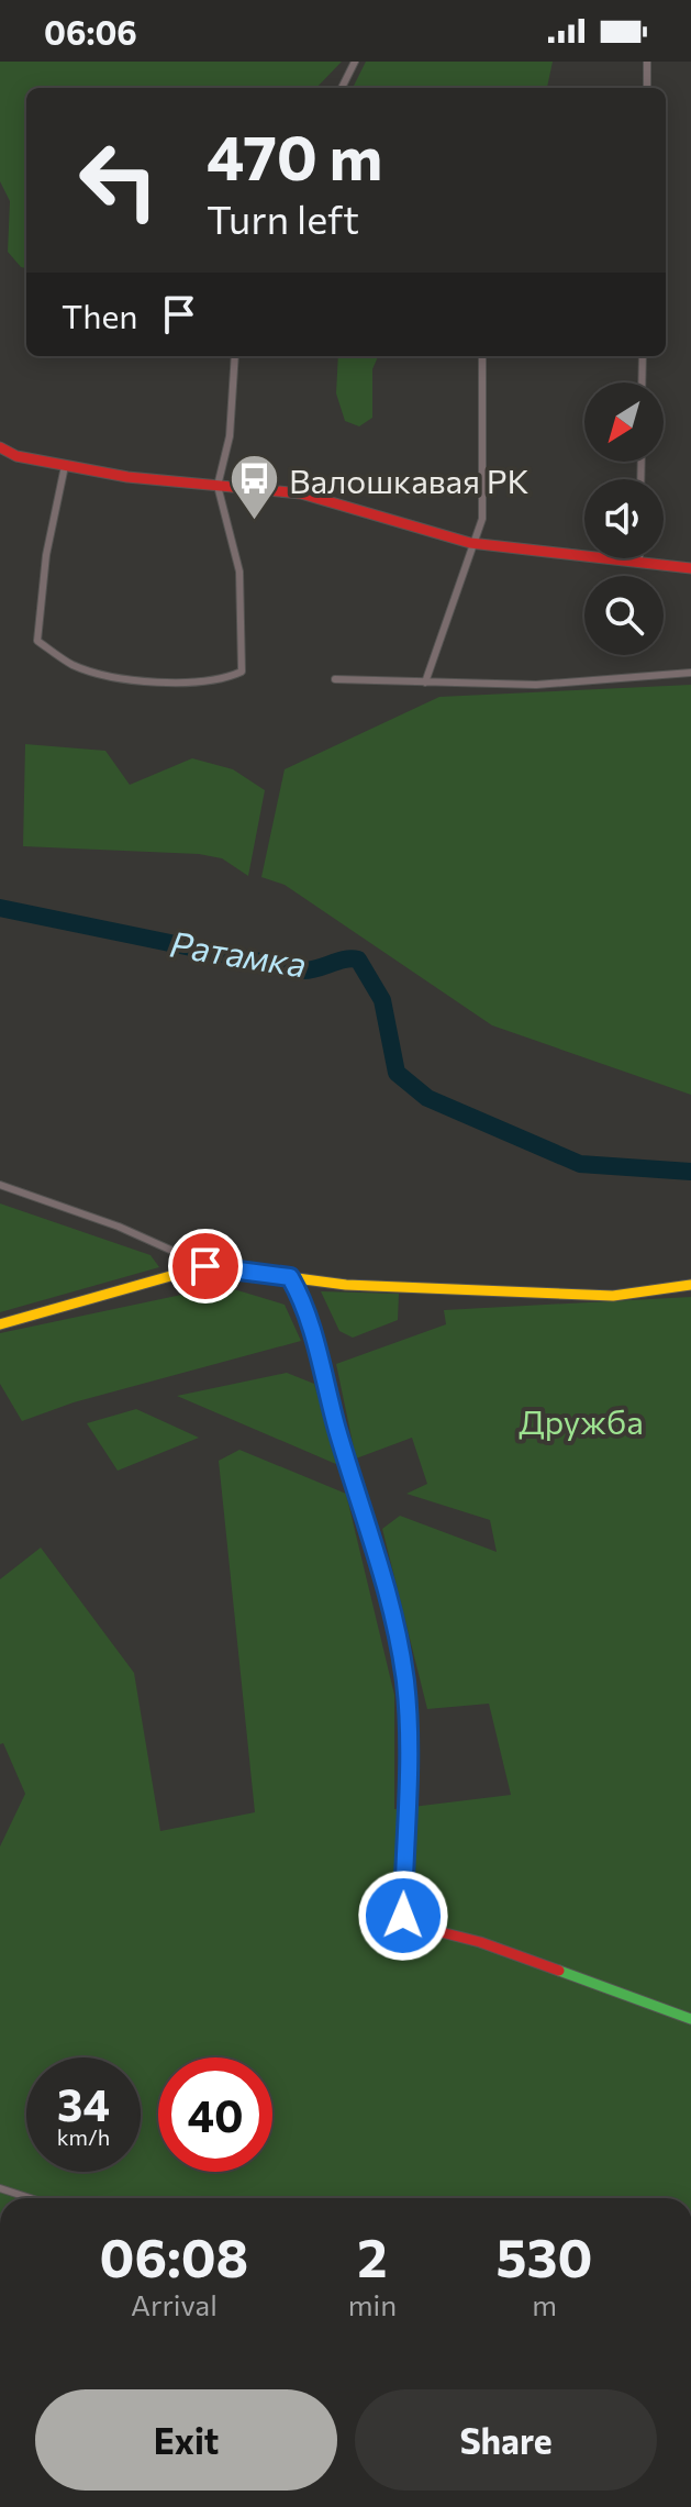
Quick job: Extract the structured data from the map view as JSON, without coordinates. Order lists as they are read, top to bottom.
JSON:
{
  "water": ["Ратамка"],
  "parks": ["Дружба"],
  "places": {
    "bus stop": ["Валошкавая РК"]
  },
  "north": "bottom left",
  "page": {
    "status": "06:06",
    "turn": ["470 m", "Turn left"],
    "then": "Then",
    "speed": "34 km/h",
    "limit": "40",
    "eta": [
      "06:08",
      "Arrival",
      "2",
      "min",
      "530",
      "m"
    ],
    "buttons": ["Exit", "Share"]
  }
}
